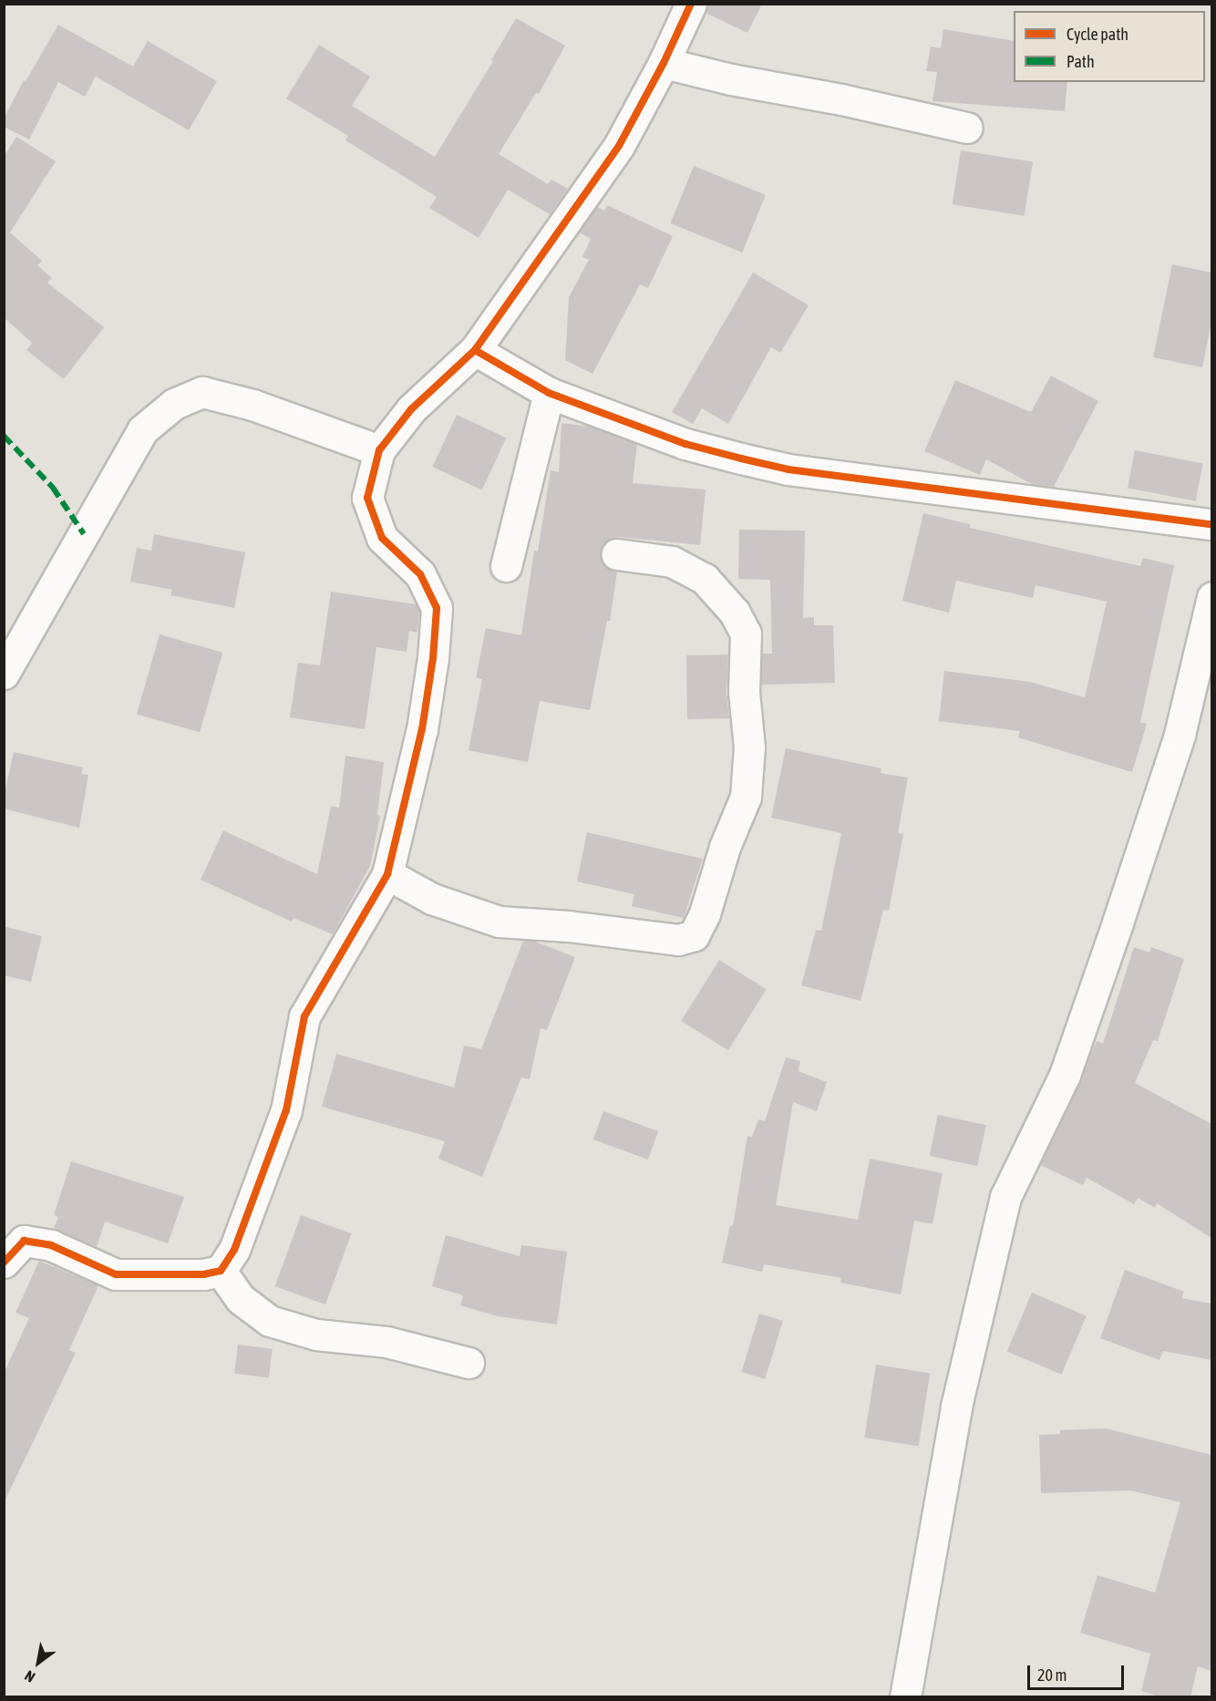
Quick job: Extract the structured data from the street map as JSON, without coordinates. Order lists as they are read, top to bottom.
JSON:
{
  "legend": ["Cycle path", "Path"],
  "scale_bar": "20 m",
  "north": "bottom left"
}
